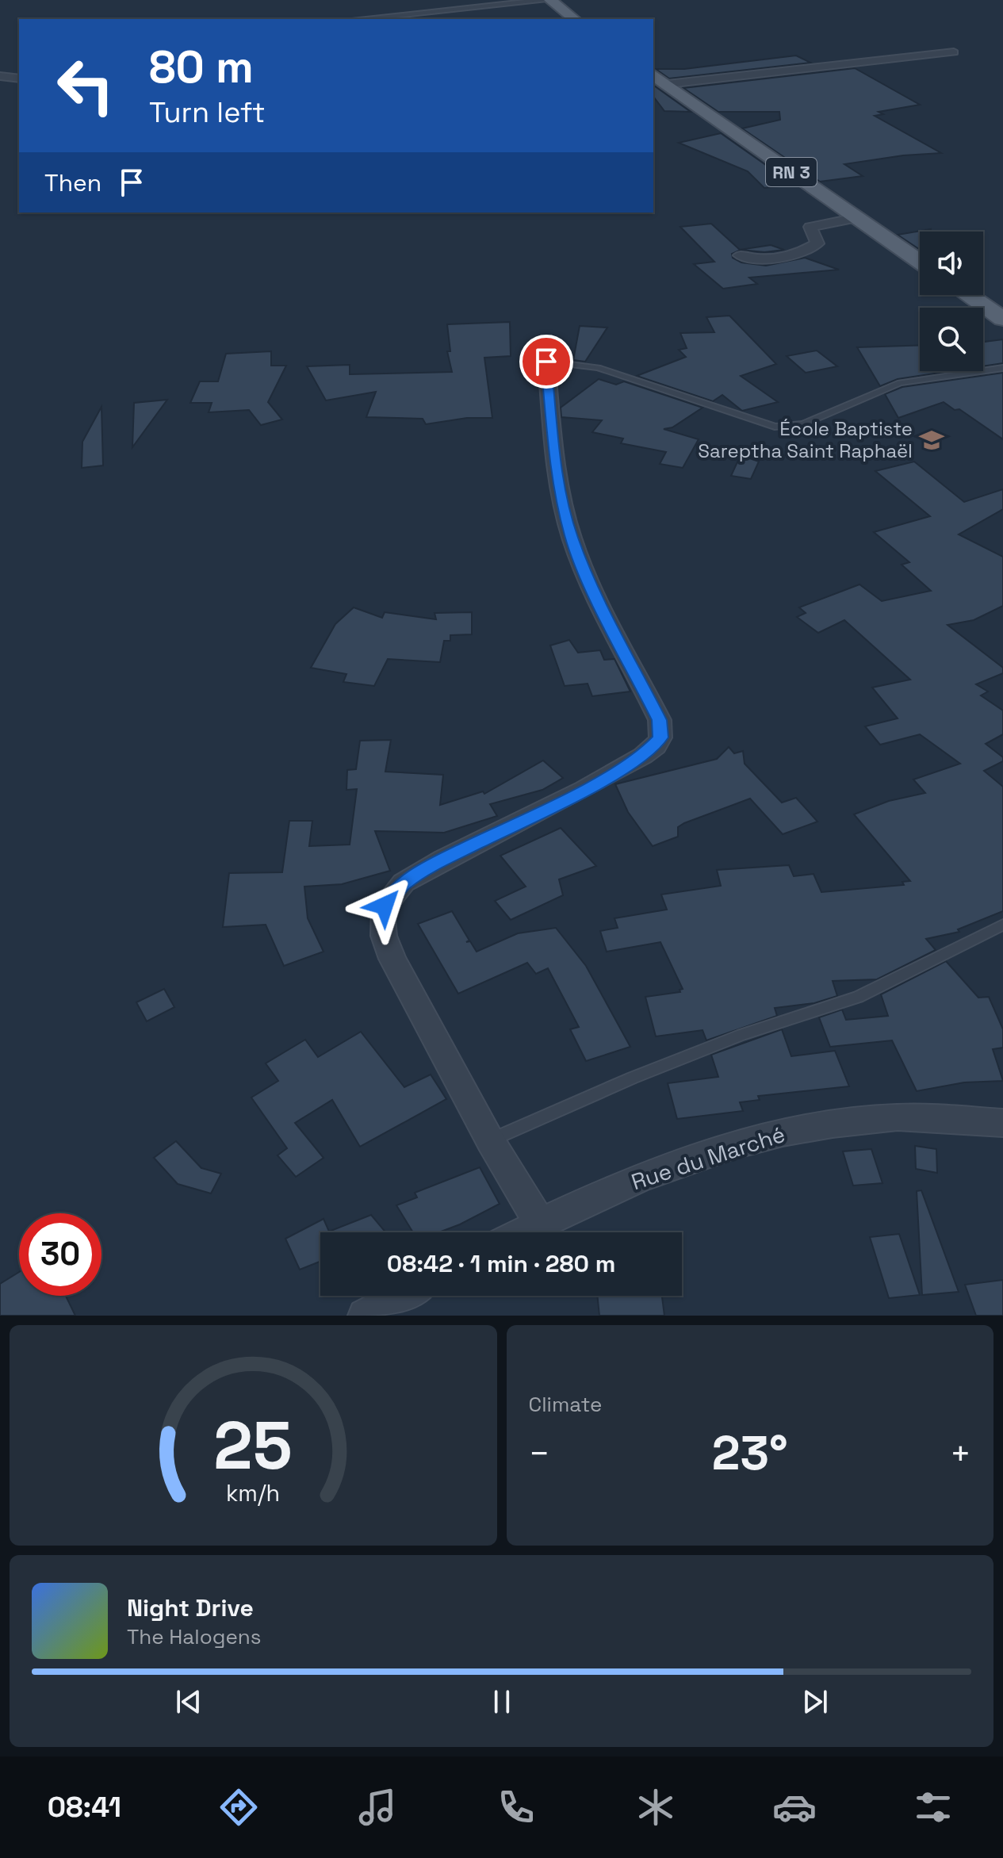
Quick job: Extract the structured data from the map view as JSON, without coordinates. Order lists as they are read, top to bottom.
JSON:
{
  "streets": {
    "main road": ["RN 3"],
    "street": ["Rue du Marché"]
  },
  "places": {
    "school or university": ["École Baptiste Sareptha Saint Raphaël"]
  },
  "page": {
    "turn": ["80 m", "Turn left"],
    "then": "Then",
    "limit": "30",
    "trip": "08:42 · 1 min · 280 m",
    "tile": "Climate",
    "heat": ["−", "23°", "+"],
    "song": ["Night Drive", "The Halogens"],
    "tabs": "08:41",
    "gauge": ["25", "km/h"]
  }
}
